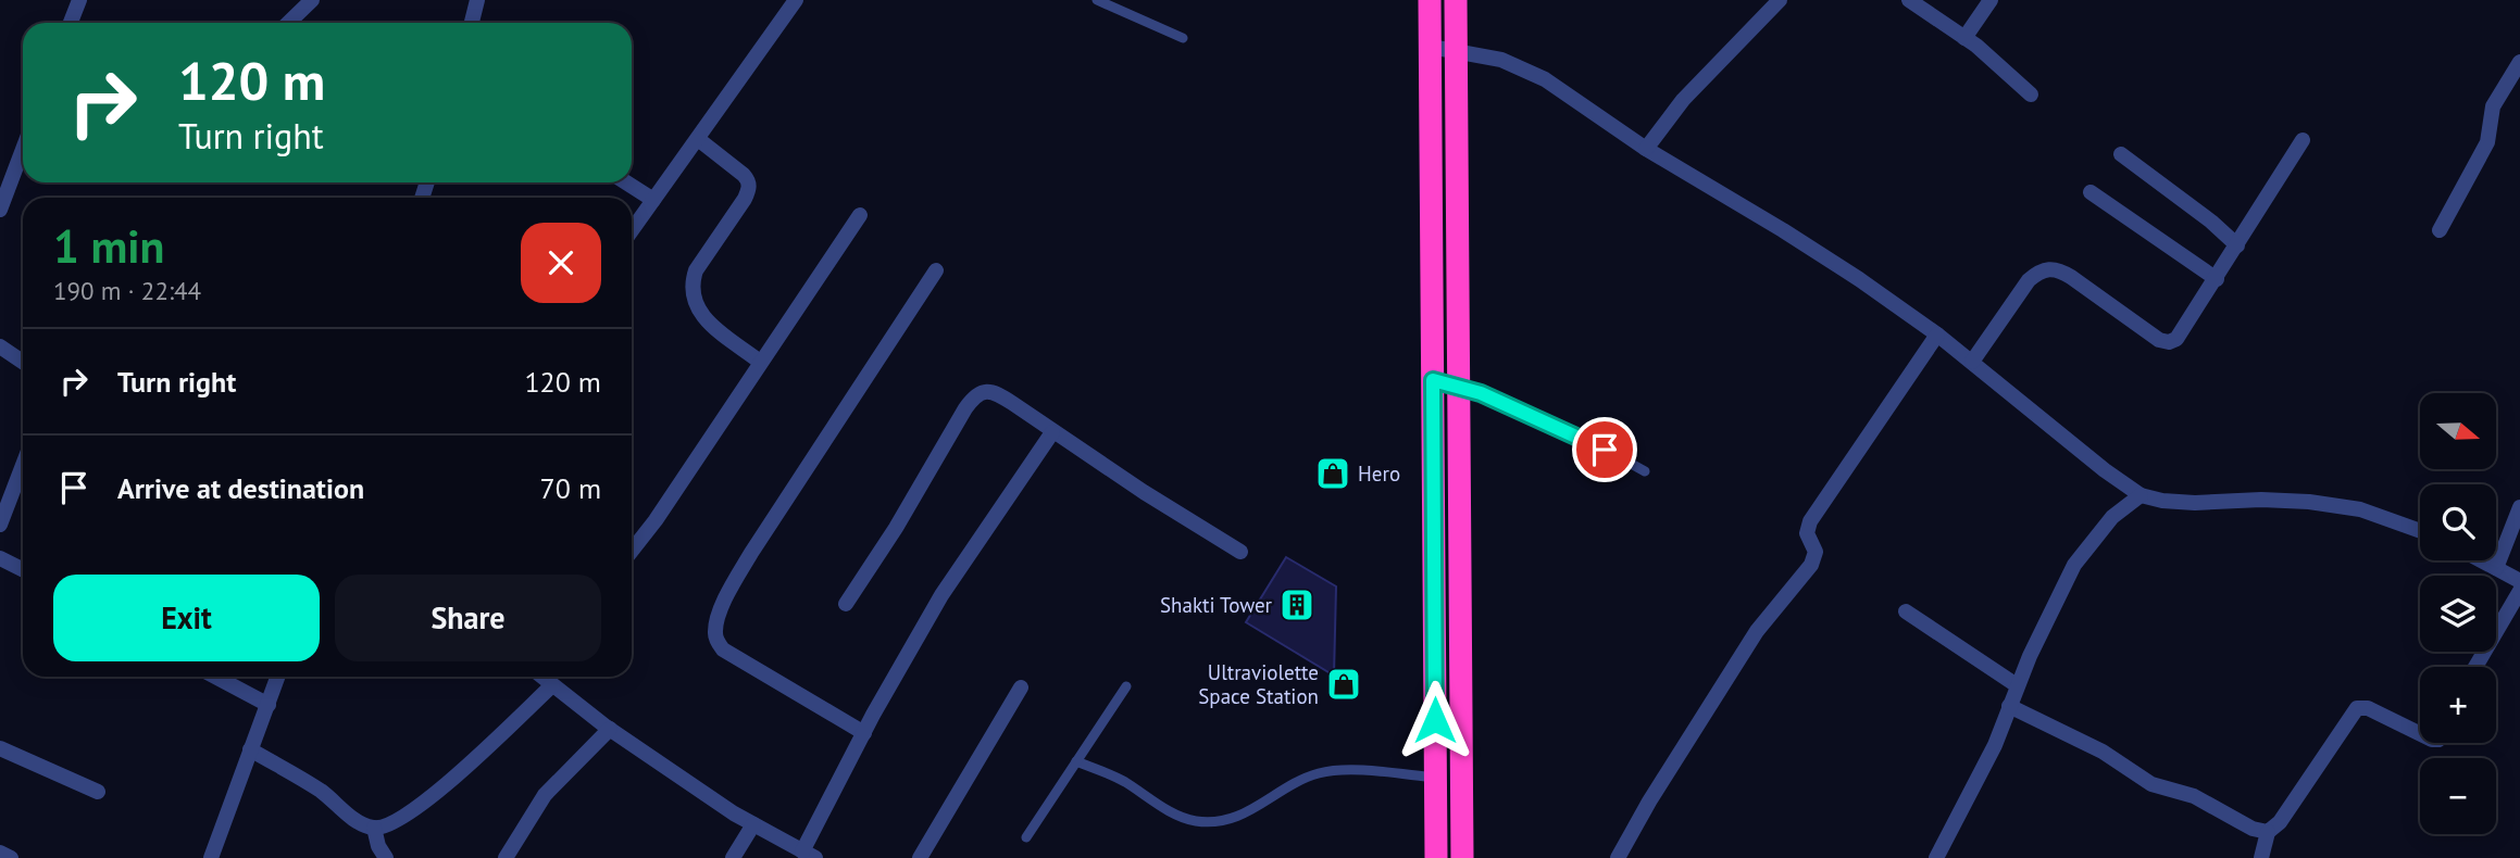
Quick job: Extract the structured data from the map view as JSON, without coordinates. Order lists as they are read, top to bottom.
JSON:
{
  "places": {
    "shop": ["Hero", "Ultraviolette Space Station"],
    "building": ["Shakti Tower"]
  },
  "north": "right",
  "page": {
    "turn": ["120 m", "Turn right"],
    "heading": ["1 min", "190 m · 22:44"],
    "list": [
      {
        "name": "Turn right",
        "value": "120 m"
      },
      {
        "name": "Arrive at destination",
        "value": "70 m"
      }
    ],
    "map_buttons": ["+", "−"],
    "buttons": ["Exit", "Share"]
  }
}
